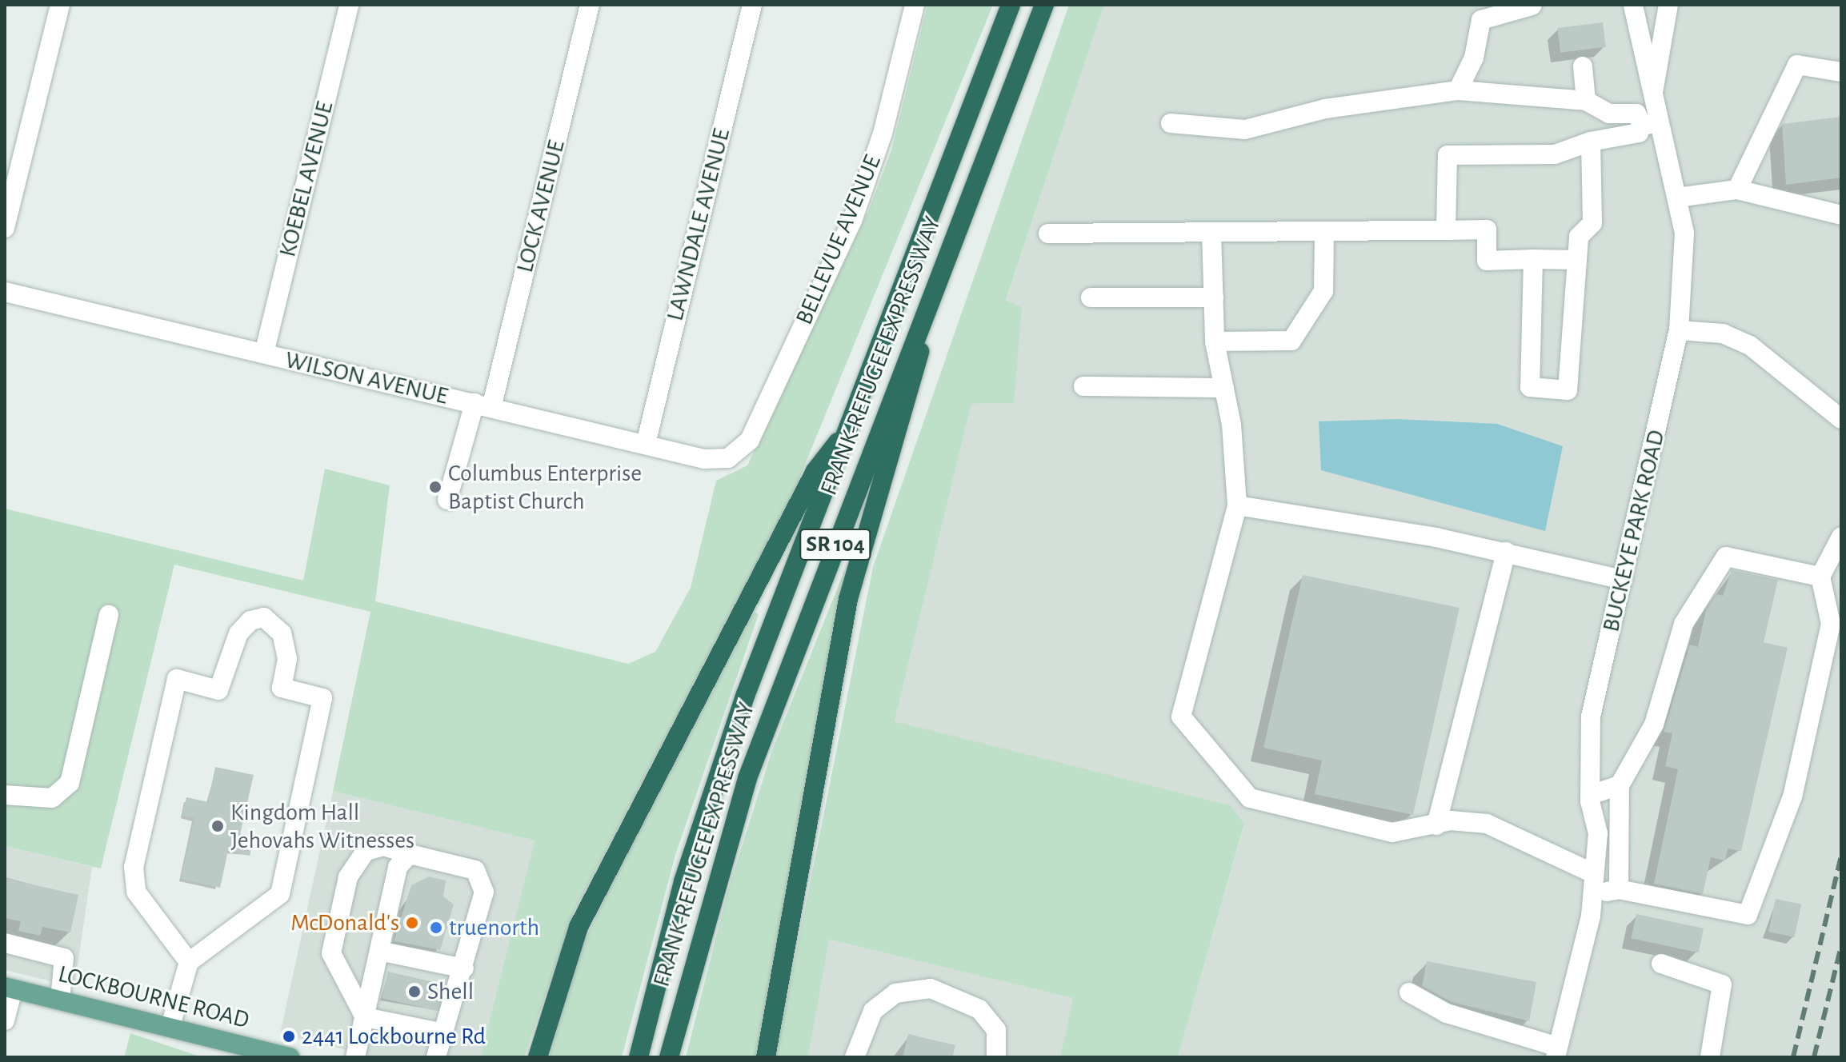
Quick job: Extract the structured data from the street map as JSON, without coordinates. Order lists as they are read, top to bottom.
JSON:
{
  "streets": {
    "highway": ["FRANK-REFUGEE EXPRESSWAY", "SR 104"],
    "main road": ["LOCKBOURNE ROAD"],
    "street": [
      "KOEBEL AVENUE",
      "LOCK AVENUE",
      "LAWNDALE AVENUE",
      "BELLEVUE AVENUE",
      "WILSON AVENUE",
      "BUCKEYE PARK ROAD"
    ]
  },
  "crossings": [
    ["KOEBEL AVENUE", "WILSON AVENUE"],
    ["LOCK AVENUE", "WILSON AVENUE"],
    ["LAWNDALE AVENUE", "WILSON AVENUE"],
    ["BELLEVUE AVENUE", "WILSON AVENUE"]
  ],
  "places": [
    "Columbus Enterprise Baptist Church",
    "Kingdom Hall Jehovahs Witnesses",
    "McDonald's",
    "truenorth",
    "Shell",
    "2441 Lockbourne Rd"
  ]
}
